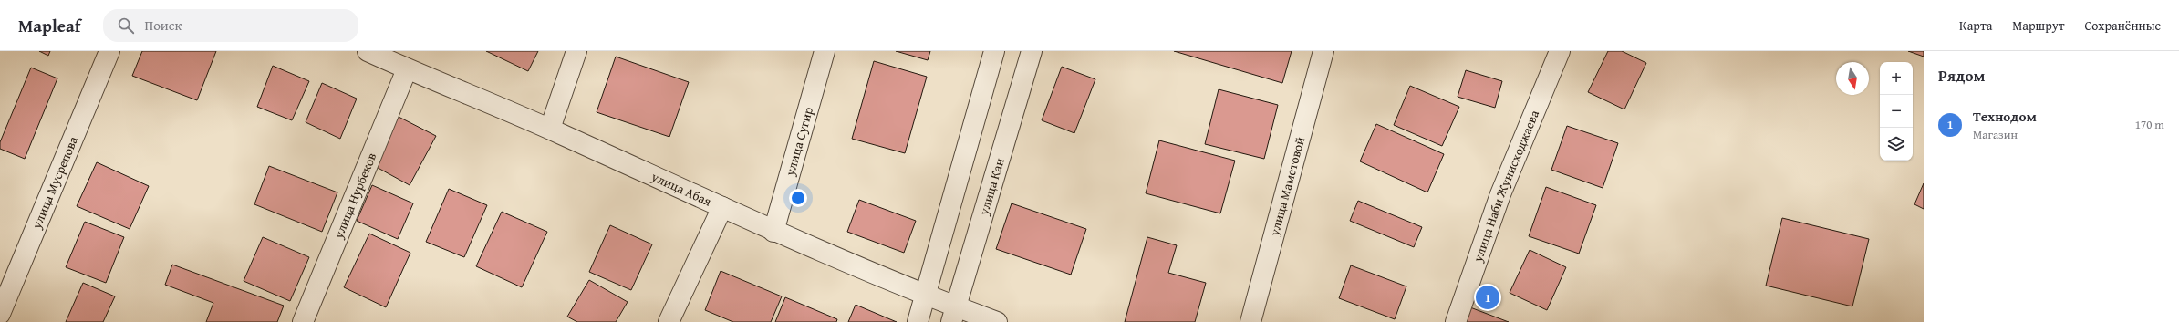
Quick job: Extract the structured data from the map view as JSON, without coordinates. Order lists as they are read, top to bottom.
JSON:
{
  "streets": {
    "street": [
      "улица Сугир",
      "улица Мусрепова",
      "улица Кан",
      "улица Маметовой",
      "улица Наби Жунисходжаева",
      "улица Абая",
      "улица Нурбеков"
    ]
  },
  "crossings": [
    ["улица Сугир", "улица Абая"],
    ["улица Кан", "улица Абая"],
    ["улица Абая", "улица Нурбеков"]
  ],
  "north": "bottom",
  "page": {
    "header": "Mapleaf",
    "search": "Поиск",
    "nav": ["Карта", "Маршрут", "Сохранённые"],
    "heading": "Рядом",
    "map_buttons": ["+", "−"],
    "list": [
      {
        "mark": "1",
        "name": "Технодом",
        "note": "Магазин",
        "value": "170 m"
      }
    ],
    "pins": "1"
  }
}
